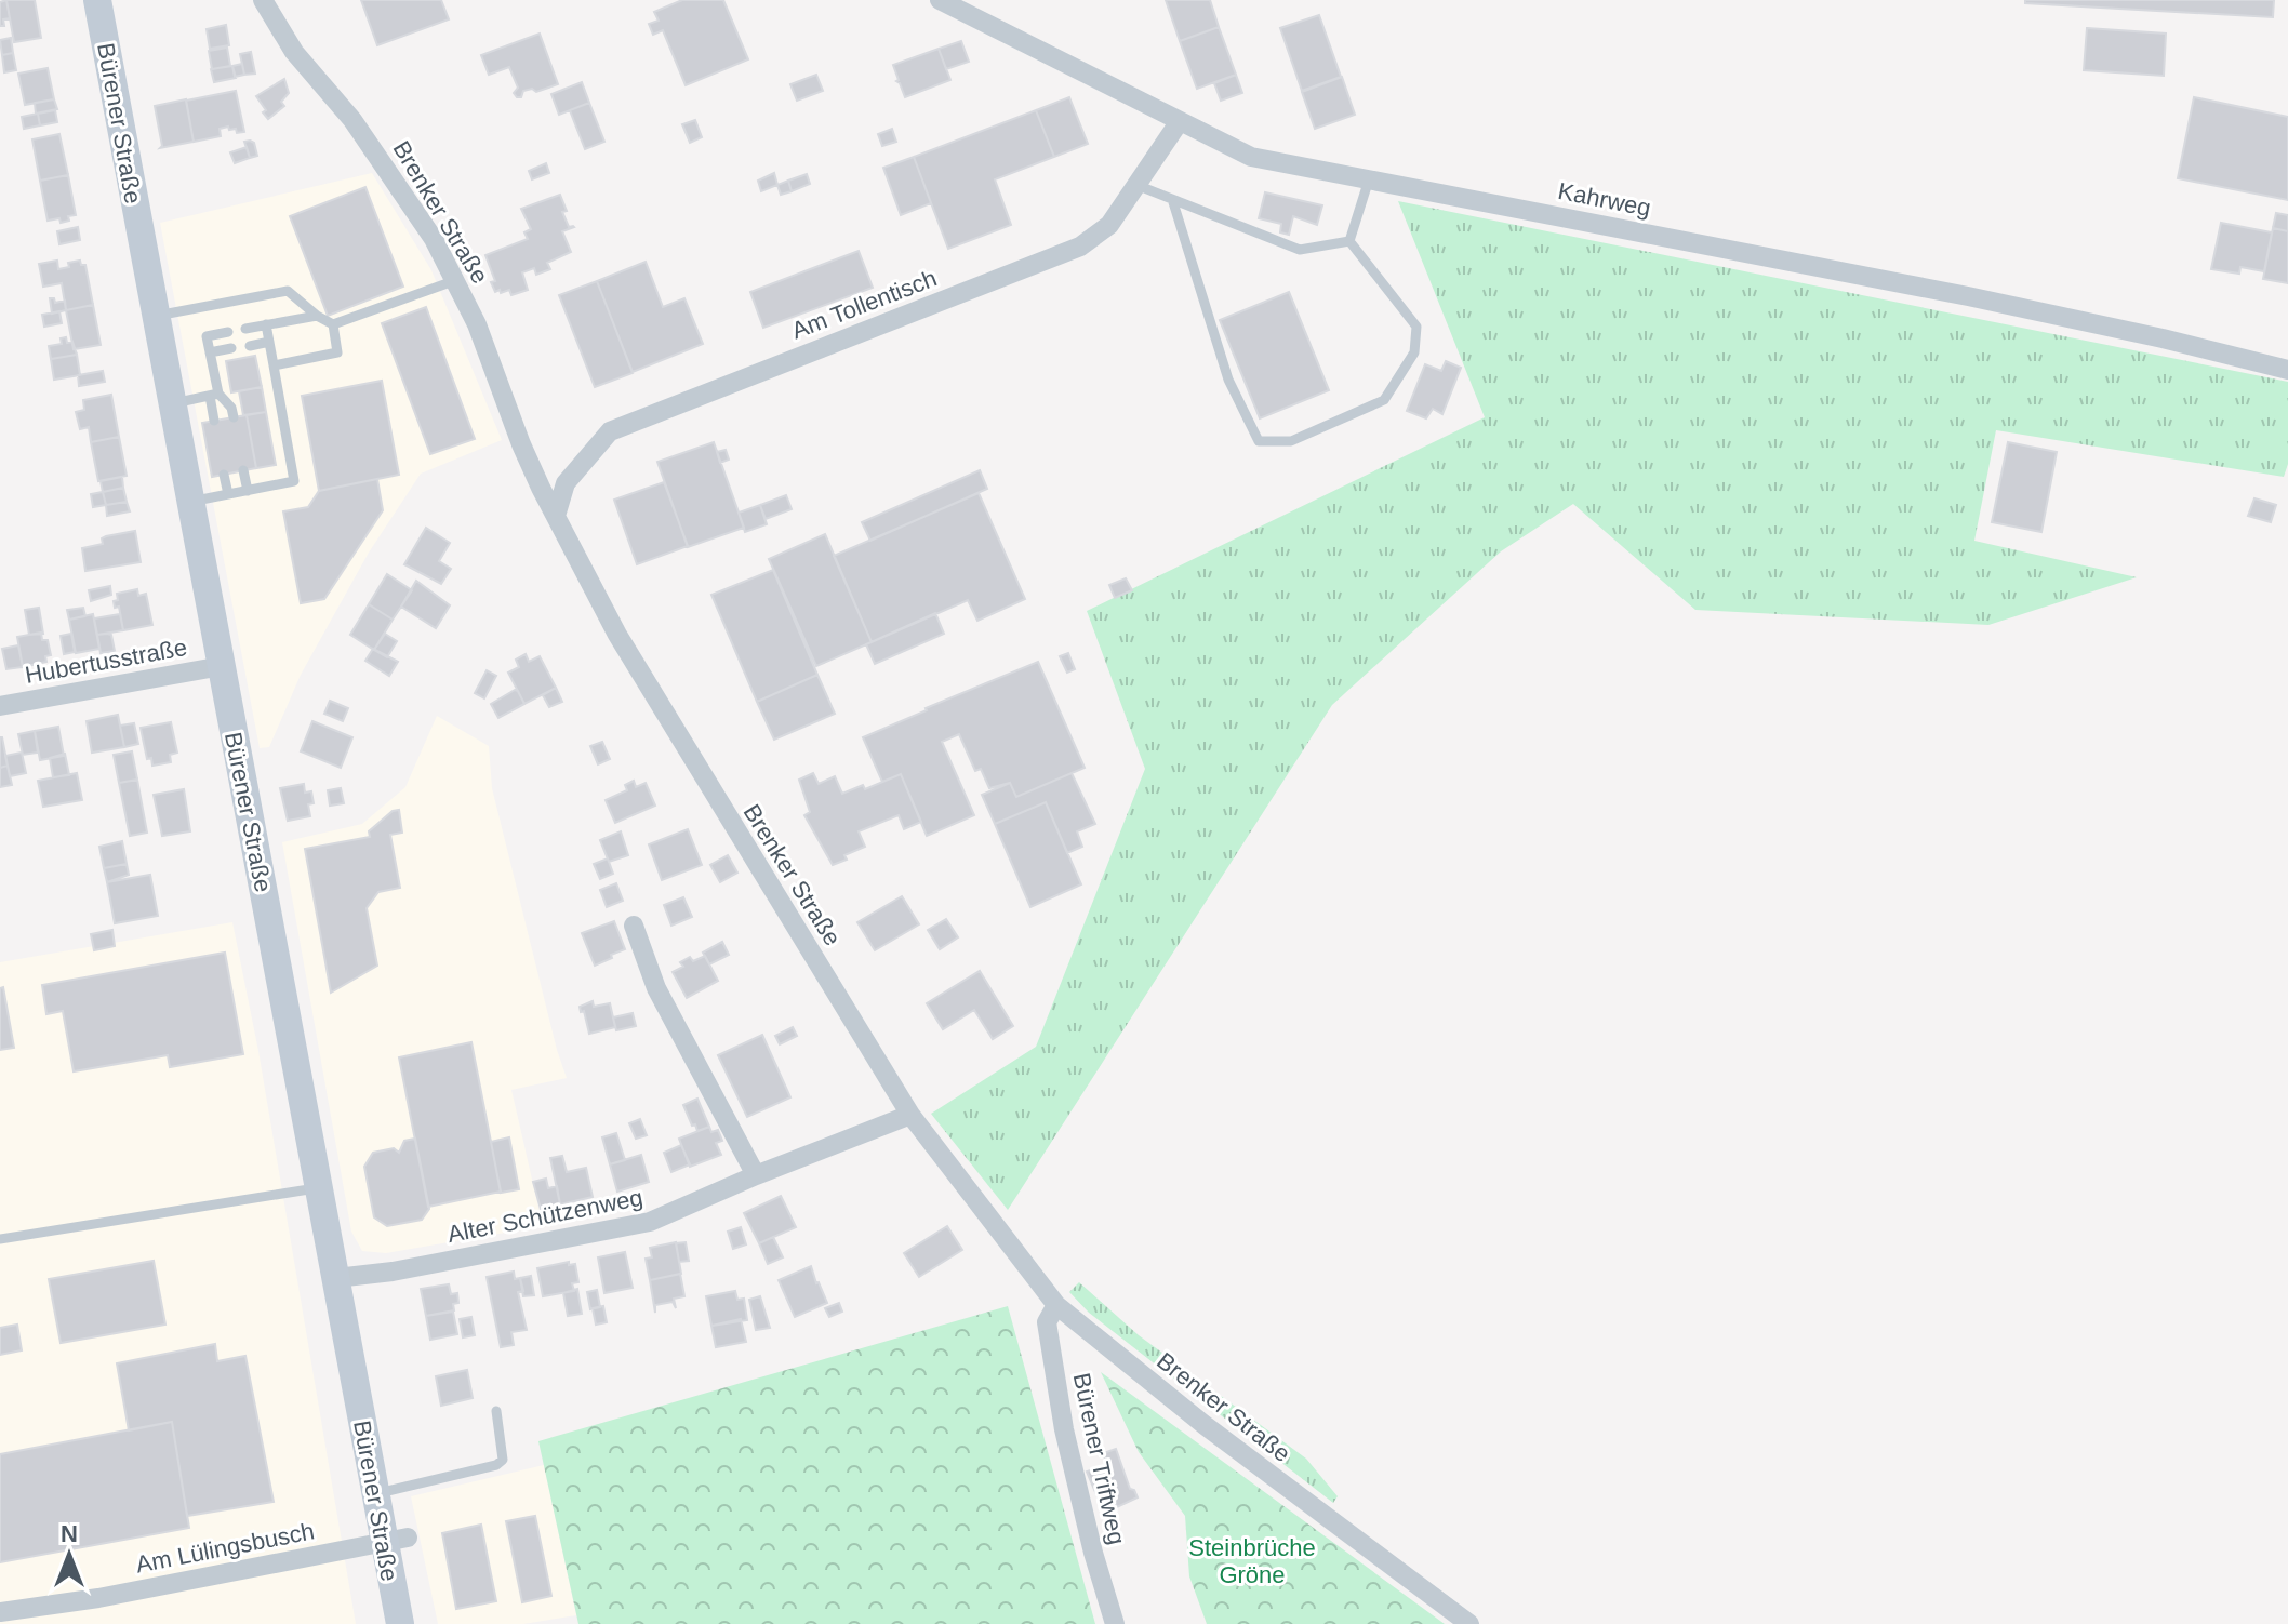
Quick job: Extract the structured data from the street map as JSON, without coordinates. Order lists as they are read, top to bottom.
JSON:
{
  "streets": {
    "main road": ["Bürener Straße"],
    "street": [
      "Kahrweg",
      "Brenker Straße",
      "Am Tollentisch",
      "Hubertusstraße",
      "Alter Schützenweg",
      "Bürener Triftweg",
      "Am Lülingsbusch"
    ]
  },
  "crossings": [
    ["Bürener Straße", "Hubertusstraße"],
    ["Bürener Straße", "Alter Schützenweg"],
    ["Bürener Straße", "Am Lülingsbusch"],
    ["Kahrweg", "Am Tollentisch"],
    ["Brenker Straße", "Am Tollentisch"],
    ["Brenker Straße", "Alter Schützenweg"],
    ["Brenker Straße", "Bürener Triftweg"]
  ],
  "parks": ["Steinbrüche Gröne"],
  "north": "top"
}
